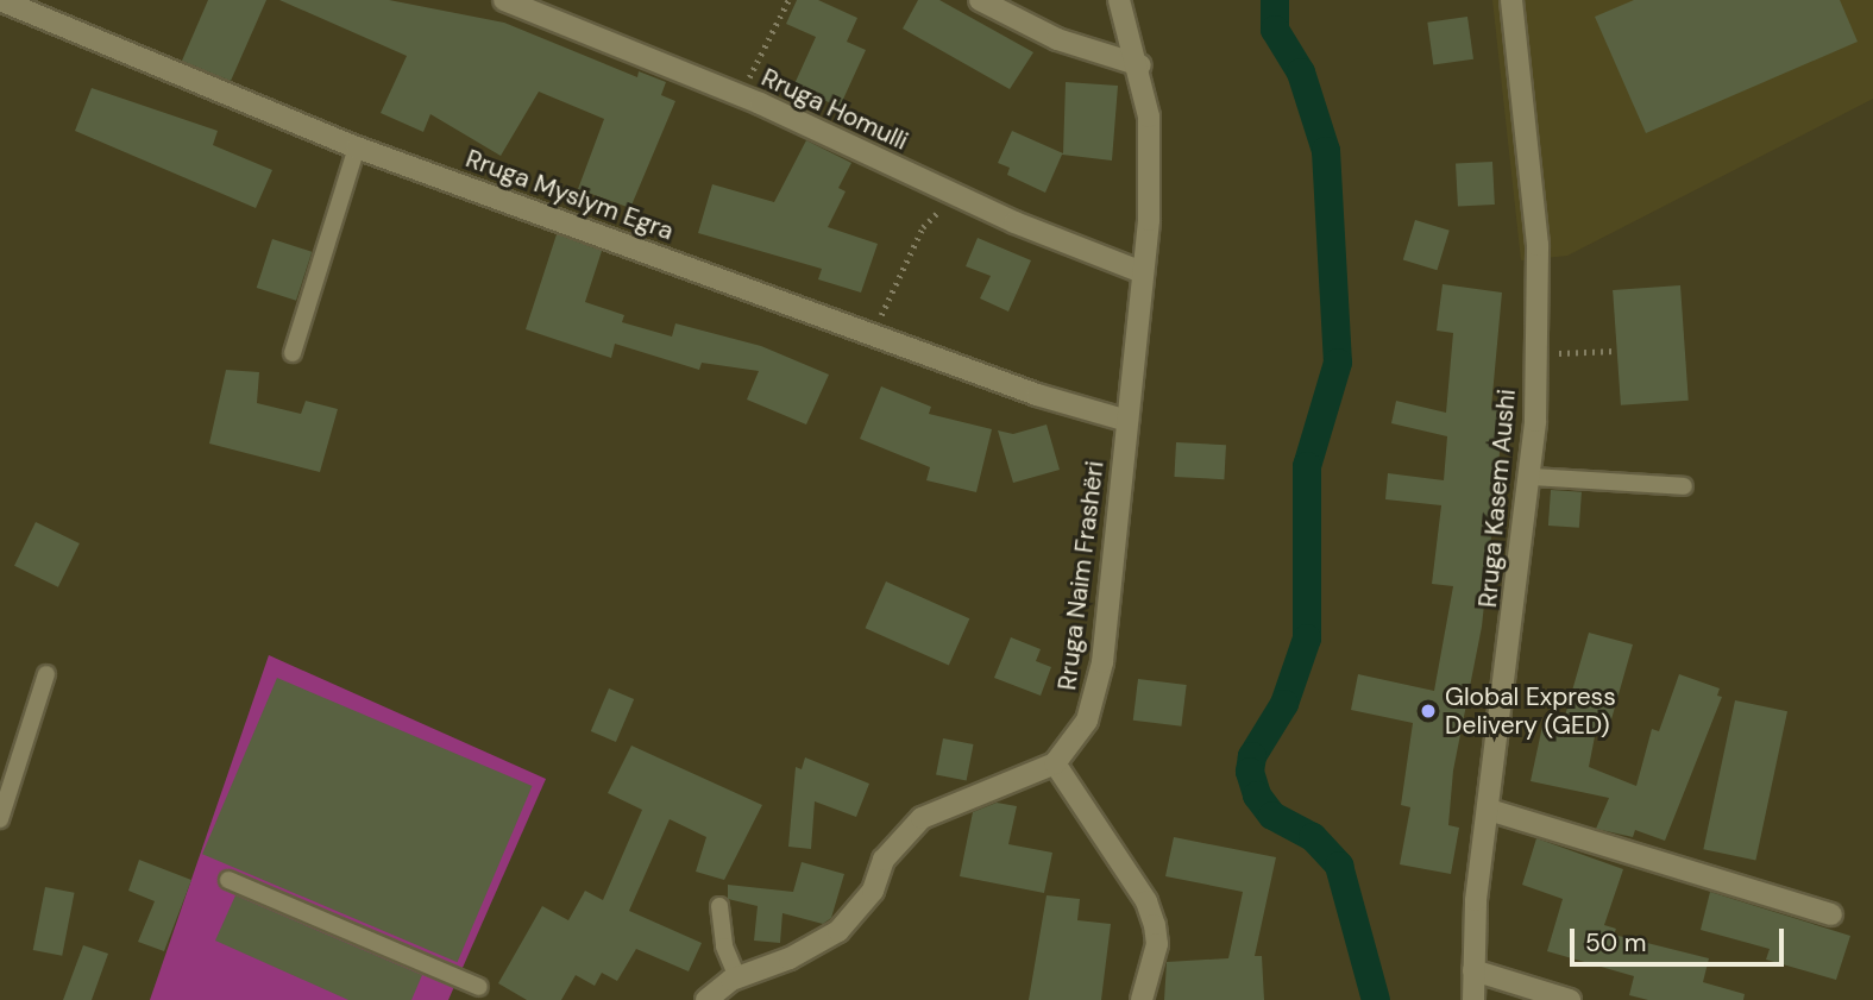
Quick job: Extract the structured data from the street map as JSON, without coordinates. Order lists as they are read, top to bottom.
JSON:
{
  "streets": {
    "street": [
      "Rruga Homulli",
      "Rruga Myslym Egra",
      "Rruga Kasem Aushi",
      "Rruga Naim Frashëri"
    ]
  },
  "crossings": [
    ["Rruga Homulli", "Rruga Naim Frashëri"],
    ["Rruga Myslym Egra", "Rruga Naim Frashëri"]
  ],
  "places": ["Global Express Delivery (GED)"],
  "scale_bar": "50 m"
}
